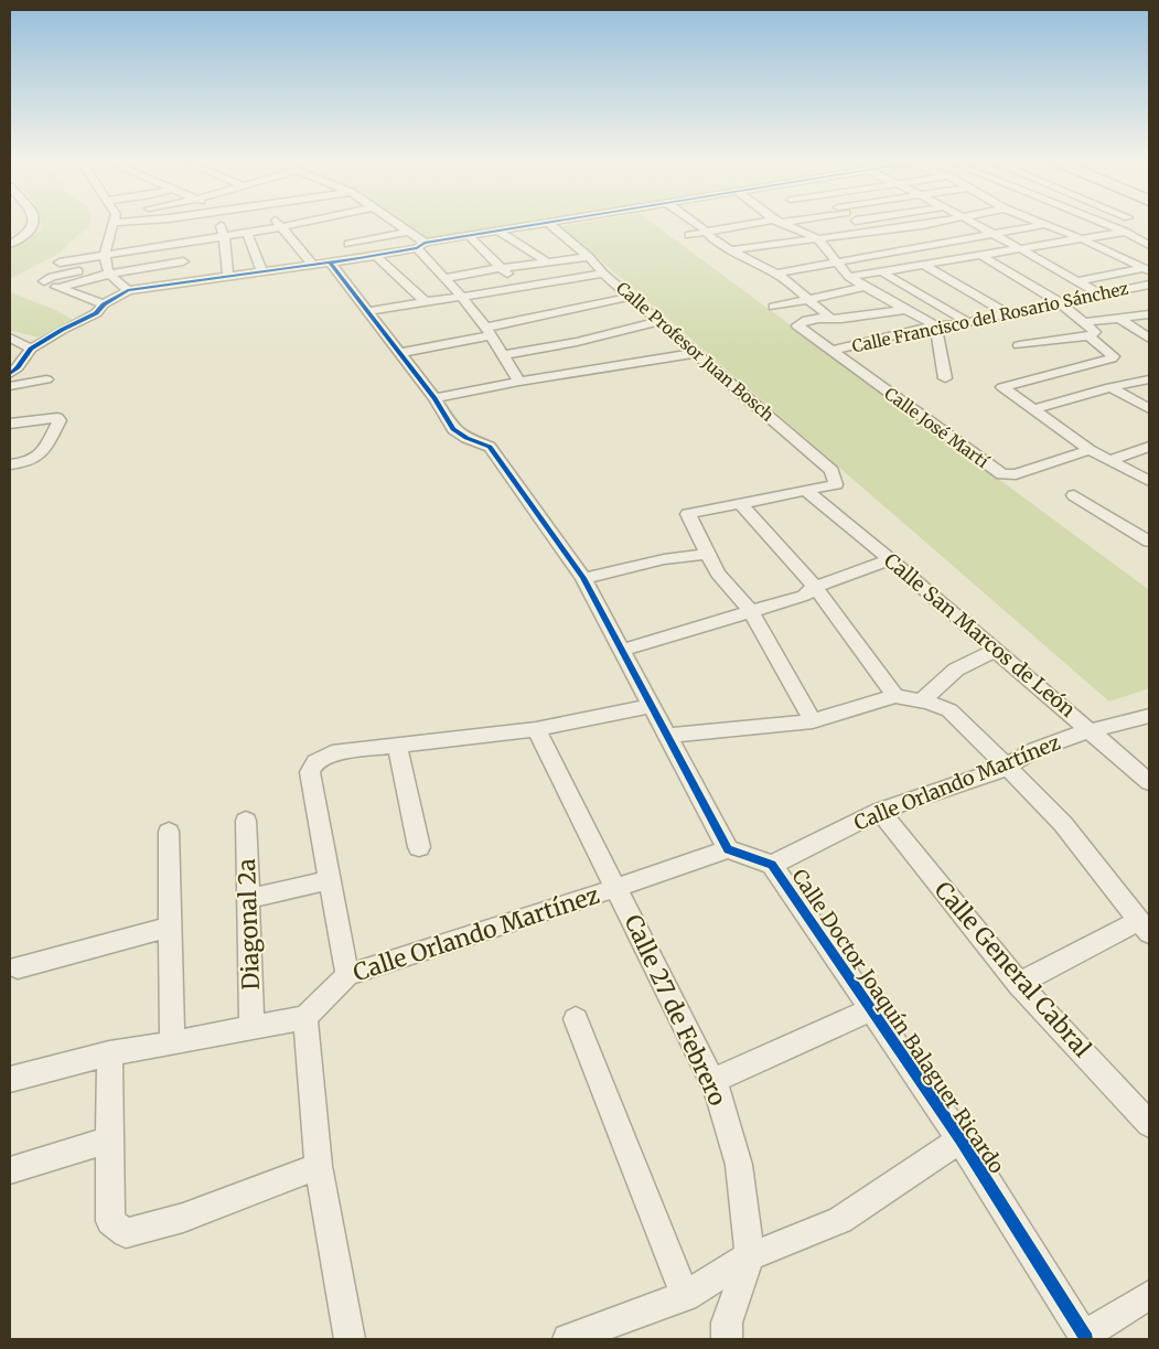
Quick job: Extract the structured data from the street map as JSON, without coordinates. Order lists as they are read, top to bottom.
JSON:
{
  "streets": {
    "street": [
      "Calle Francisco del Rosario Sánchez",
      "Calle Profesor Juan Bosch",
      "Calle José Martí",
      "Calle San Marcos de León",
      "Calle Orlando Martínez",
      "Diagonal 2a",
      "Calle General Cabral",
      "Calle 27 de Febrero",
      "Calle Doctor Joaquín Balaguer Ricardo"
    ]
  },
  "crossings": [
    ["Calle Francisco del Rosario Sánchez", "Calle José Martí"],
    ["Calle San Marcos de León", "Calle Orlando Martínez"],
    ["Calle Orlando Martínez", "Calle General Cabral"],
    ["Calle Orlando Martínez", "Calle 27 de Febrero"],
    ["Calle Orlando Martínez", "Calle Doctor Joaquín Balaguer Ricardo"]
  ]
}
